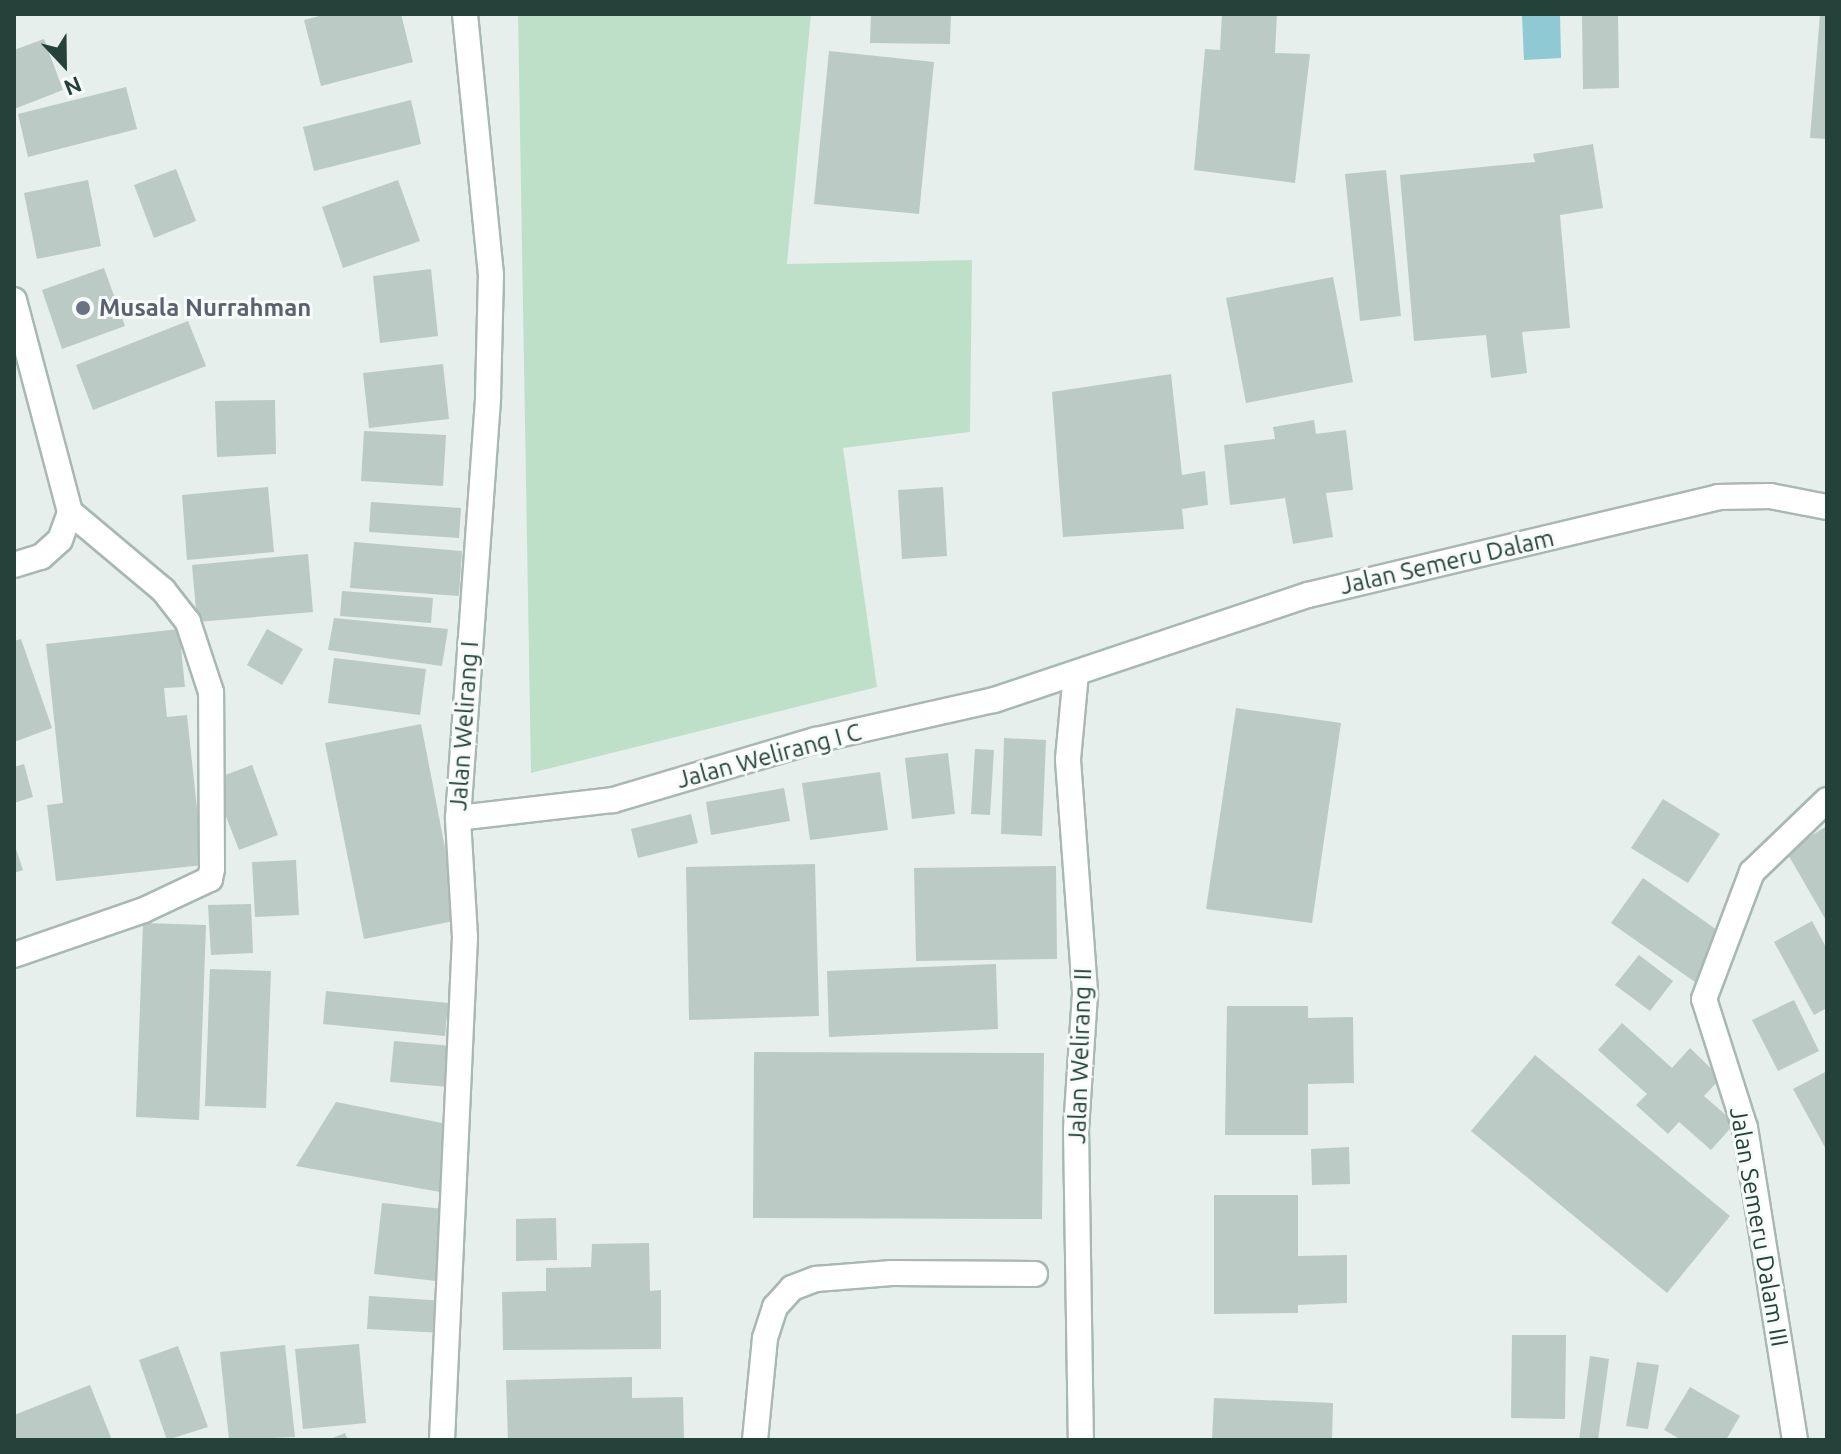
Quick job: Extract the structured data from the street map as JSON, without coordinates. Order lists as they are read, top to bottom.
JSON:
{
  "streets": {
    "street": [
      "Jalan Semeru Dalam",
      "Jalan Welirang I",
      "Jalan Welirang I C",
      "Jalan Welirang II",
      "Jalan Semeru Dalam III"
    ]
  },
  "crossings": [
    ["Jalan Semeru Dalam", "Jalan Welirang I C"],
    ["Jalan Semeru Dalam", "Jalan Welirang II"],
    ["Jalan Welirang I", "Jalan Welirang I C"],
    ["Jalan Welirang I C", "Jalan Welirang II"]
  ],
  "places": ["Musala Nurrahman"],
  "north": "bottom"
}
